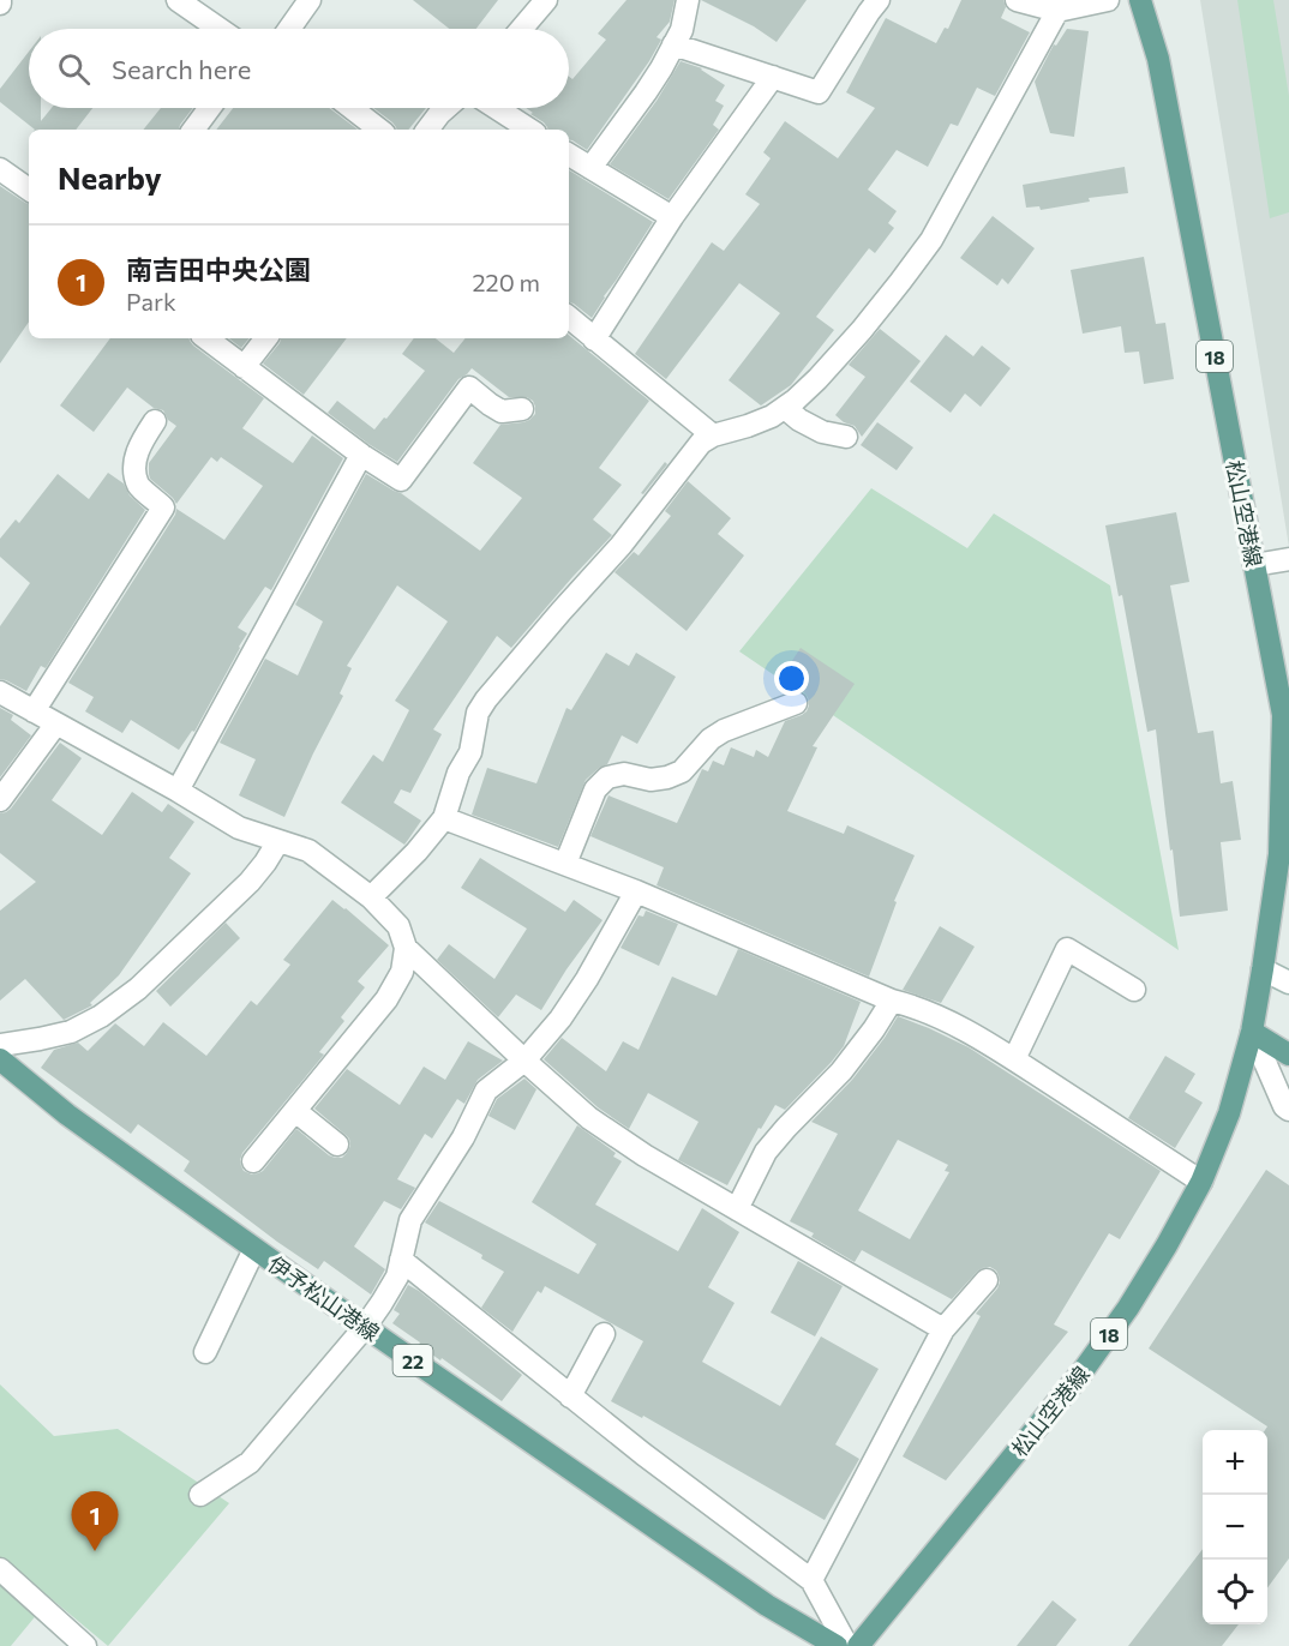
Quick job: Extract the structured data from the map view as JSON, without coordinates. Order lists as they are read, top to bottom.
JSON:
{
  "streets": {
    "main road": [
      "18",
      "松山空港線",
      "伊予松山港線",
      "22"
    ]
  },
  "page": {
    "search": "Search here",
    "heading": "Nearby",
    "list": [
      {
        "mark": "1",
        "name": "南吉田中央公園",
        "note": "Park",
        "value": "220 m"
      }
    ],
    "map_buttons": ["+", "−"],
    "pins": "1"
  }
}
